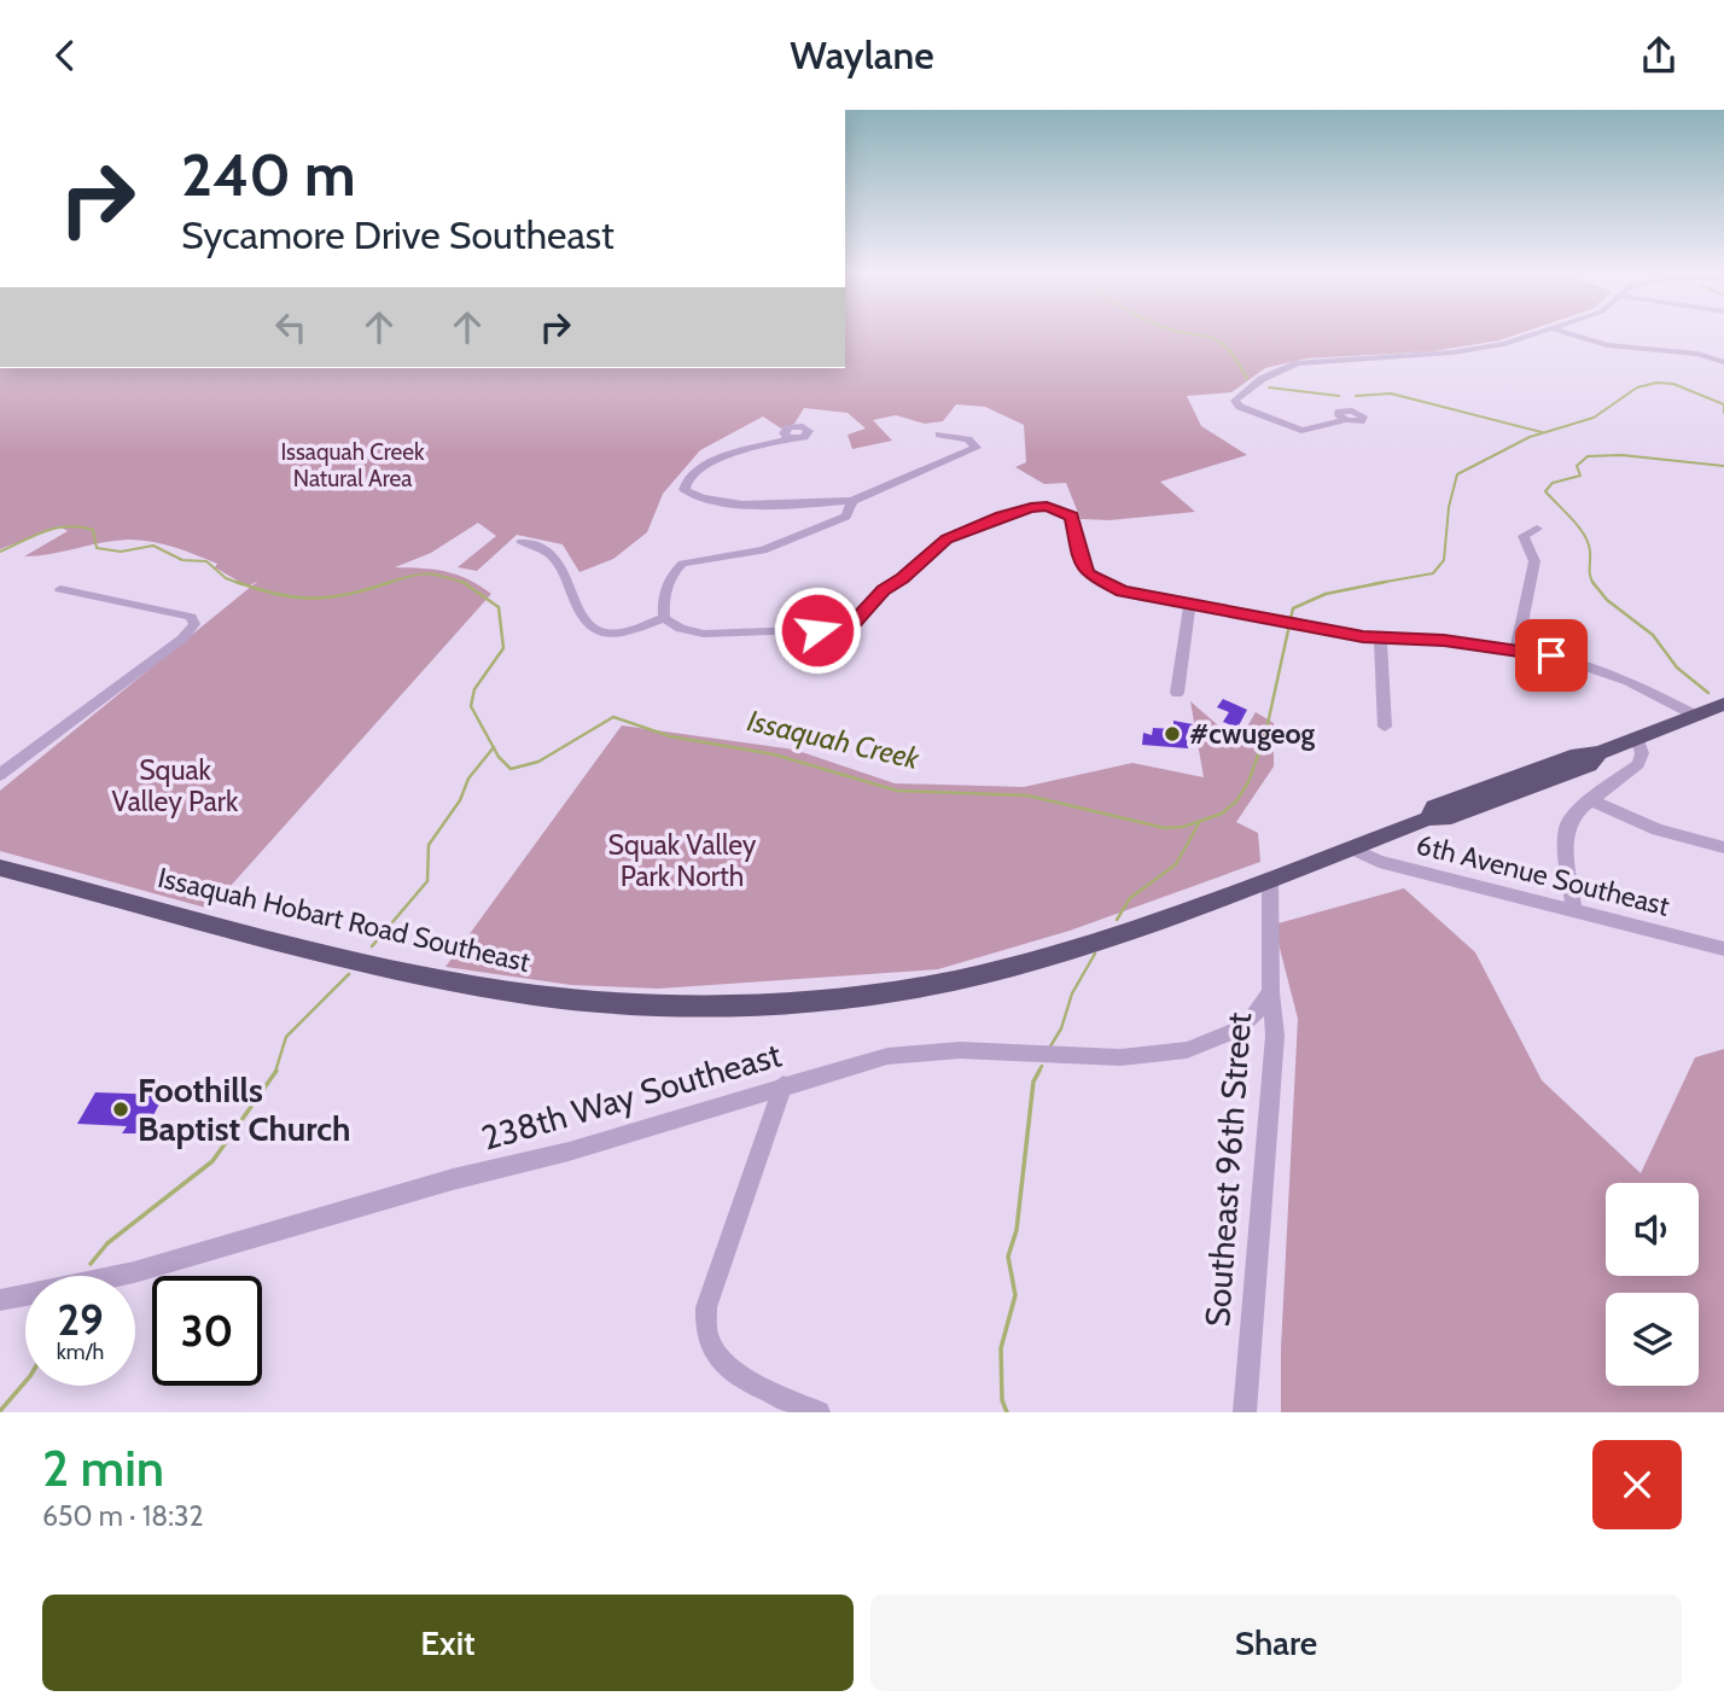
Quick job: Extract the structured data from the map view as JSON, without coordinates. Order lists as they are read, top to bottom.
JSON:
{
  "streets": {
    "main road": ["Issaquah Hobart Road Southeast"],
    "street": ["6th Avenue Southeast", "238th Way Southeast", "Southeast 96th Street"]
  },
  "crossings": [
    ["6th Avenue Southeast", "Issaquah Hobart Road Southeast"],
    ["Issaquah Hobart Road Southeast", "Southeast 96th Street"],
    ["238th Way Southeast", "Southeast 96th Street"]
  ],
  "water": ["Issaquah Creek"],
  "parks": ["Issaquah Creek Natural Area", "Squak Valley Park", "Squak Valley Park North"],
  "places": ["#cwugeog", "Foothills Baptist Church"],
  "page": {
    "header": "Waylane",
    "turn": ["240 m", "Sycamore Drive Southeast"],
    "speed": "29 km/h",
    "limit": "30",
    "heading": ["2 min", "650 m · 18:32"],
    "buttons": ["Exit", "Share"]
  }
}
